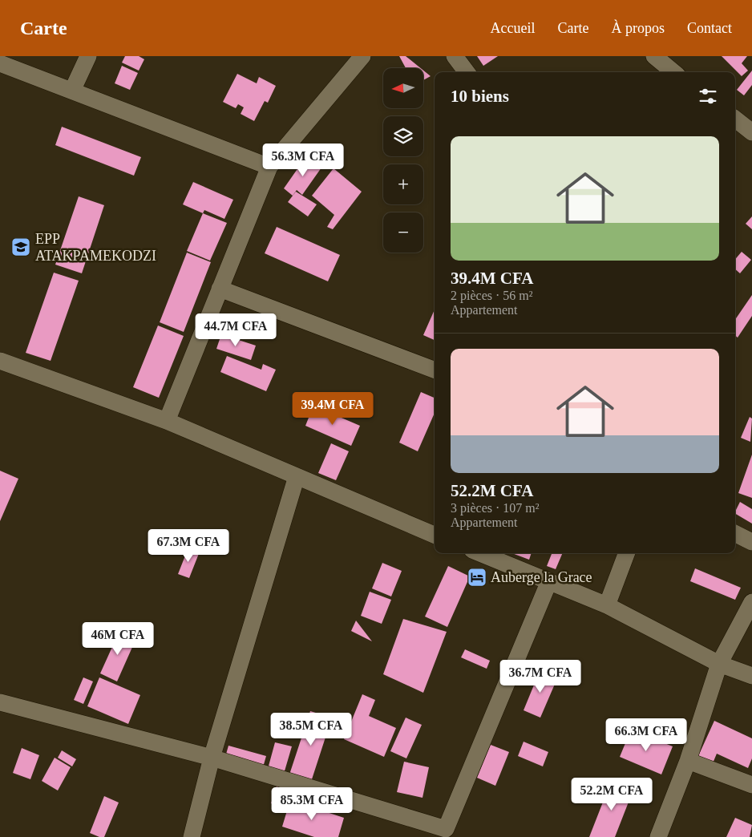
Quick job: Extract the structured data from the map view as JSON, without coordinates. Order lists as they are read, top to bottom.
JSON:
{
  "places": {
    "school or university": ["EPP ATAKPAMEKODZI"],
    "hotel": ["Auberge la Grace"]
  },
  "north": "left",
  "page": {
    "header": "Carte",
    "nav": [
      "Accueil",
      "Carte",
      "À propos",
      "Contact"
    ],
    "map_buttons": ["+", "−"],
    "heading": "10 biens",
    "list": [
      {
        "name": "39.4M CFA",
        "note": "2 pièces · 56 m² · Appartement"
      },
      {
        "name": "52.2M CFA",
        "note": "3 pièces · 107 m² · Appartement"
      }
    ],
    "price": [
      "56.3M CFA",
      "44.7M CFA",
      "39.4M CFA",
      "67.3M CFA",
      "46M CFA",
      "36.7M CFA",
      "38.5M CFA",
      "66.3M CFA",
      "52.2M CFA",
      "85.3M CFA"
    ]
  }
}
